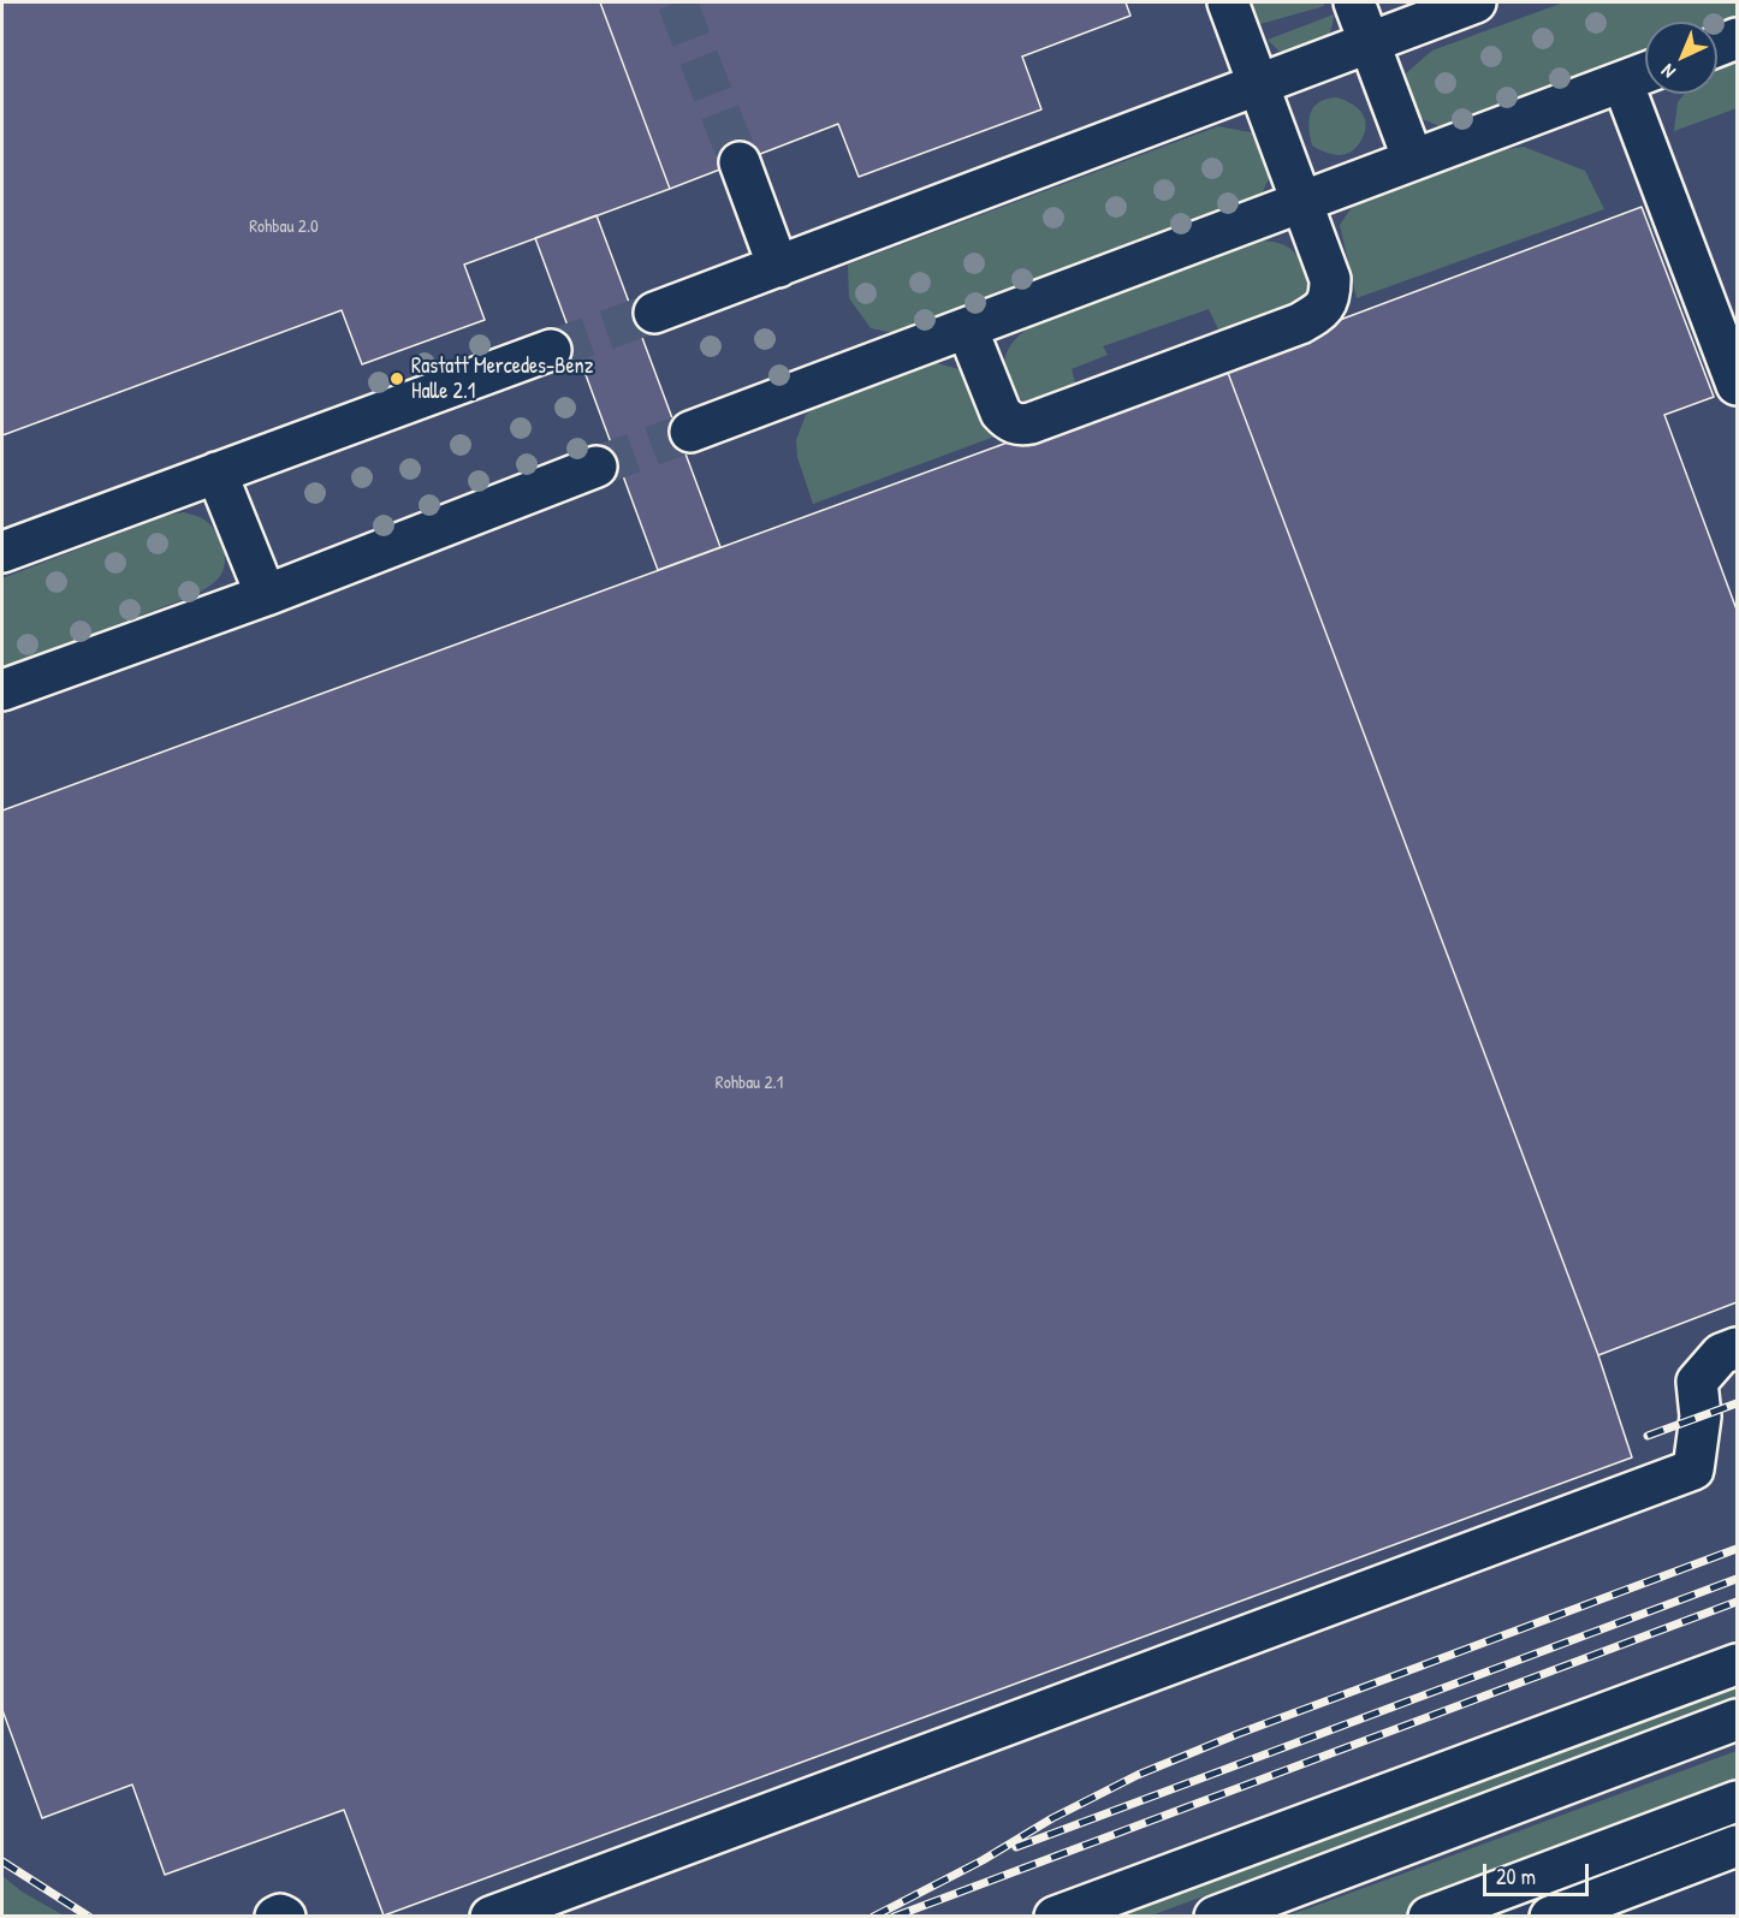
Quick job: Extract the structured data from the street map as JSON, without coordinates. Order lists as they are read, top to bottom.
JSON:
{
  "places": ["Rastatt Mercedes-Benz Halle 2.1"],
  "house_numbers": ["Rohbau 2.0", "Rohbau 2.1"],
  "scale_bar": "20 m",
  "north": "bottom left"
}
